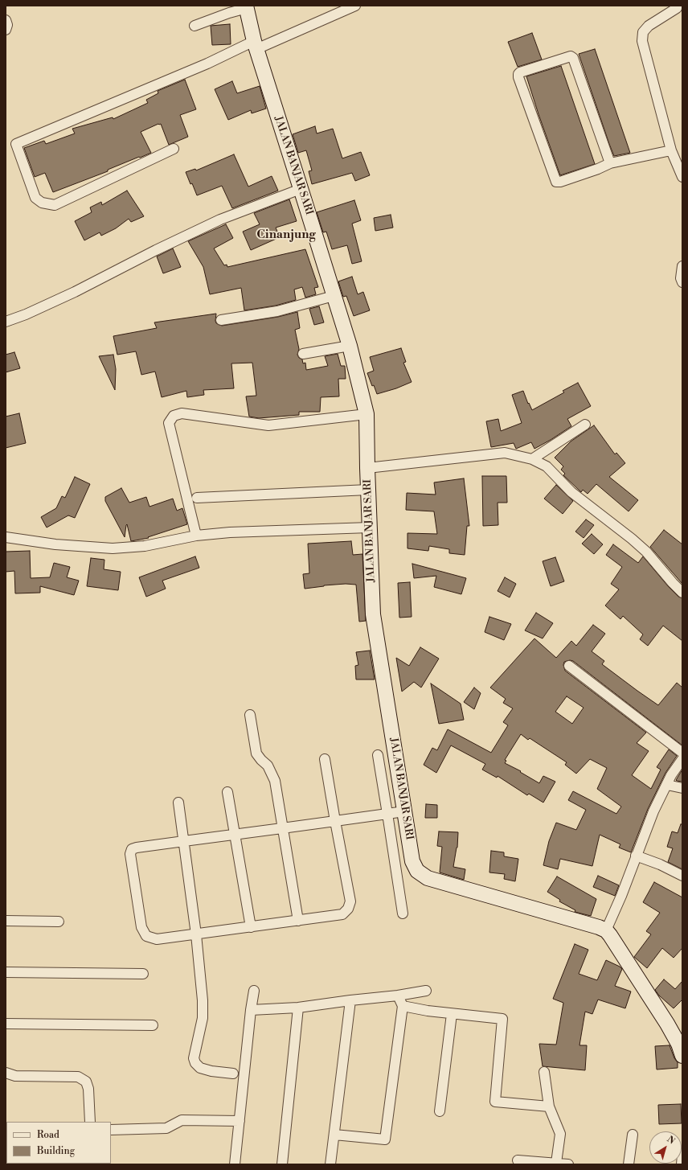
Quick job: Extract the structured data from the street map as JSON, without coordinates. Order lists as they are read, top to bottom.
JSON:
{
  "streets": {
    "street": ["JALAN BANJAR SARI"]
  },
  "districts": ["Cinanjung"],
  "legend": ["Road", "Building"],
  "north": "top right"
}
